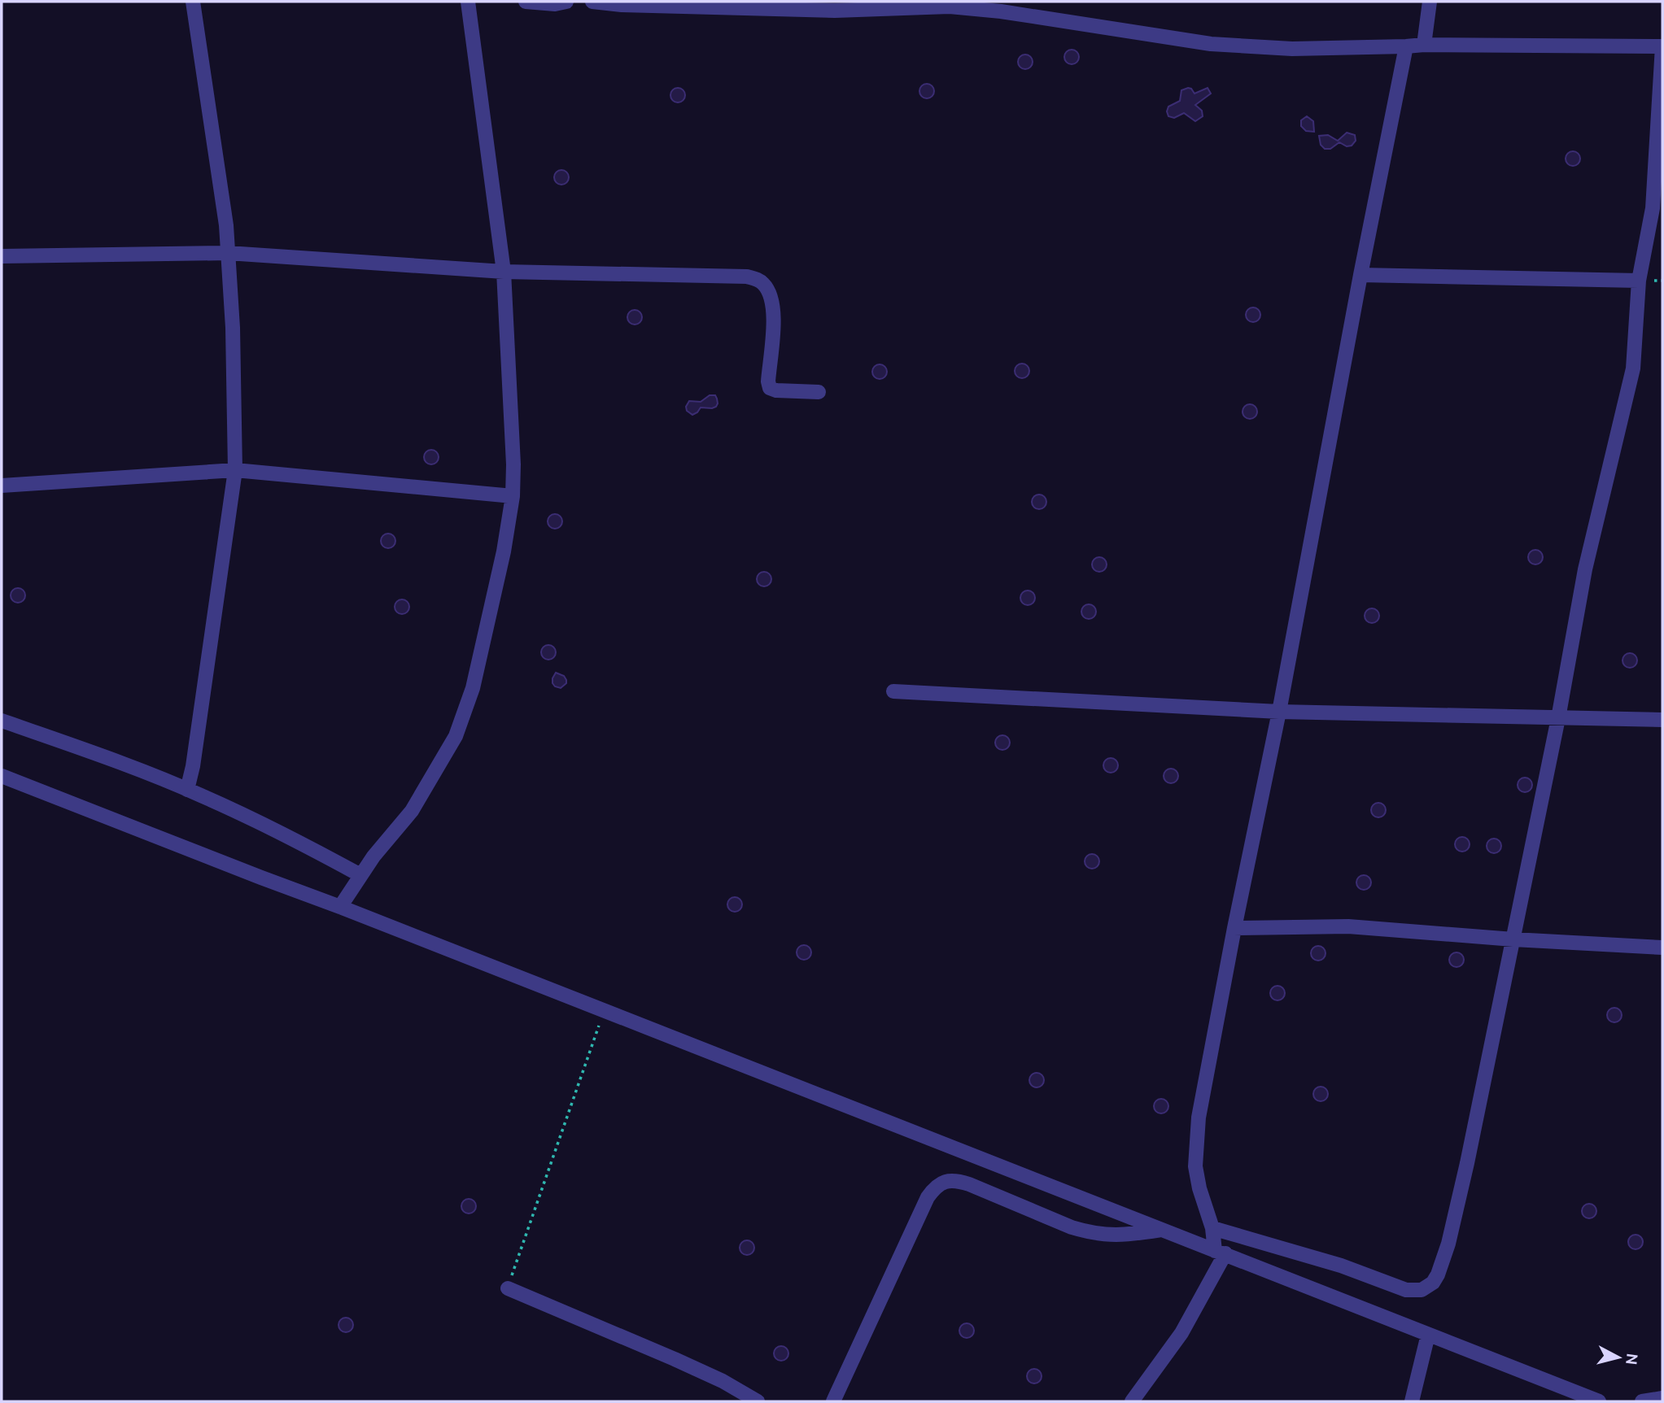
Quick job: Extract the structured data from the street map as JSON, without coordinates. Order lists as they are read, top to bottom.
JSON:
{
  "north": "right"
}
